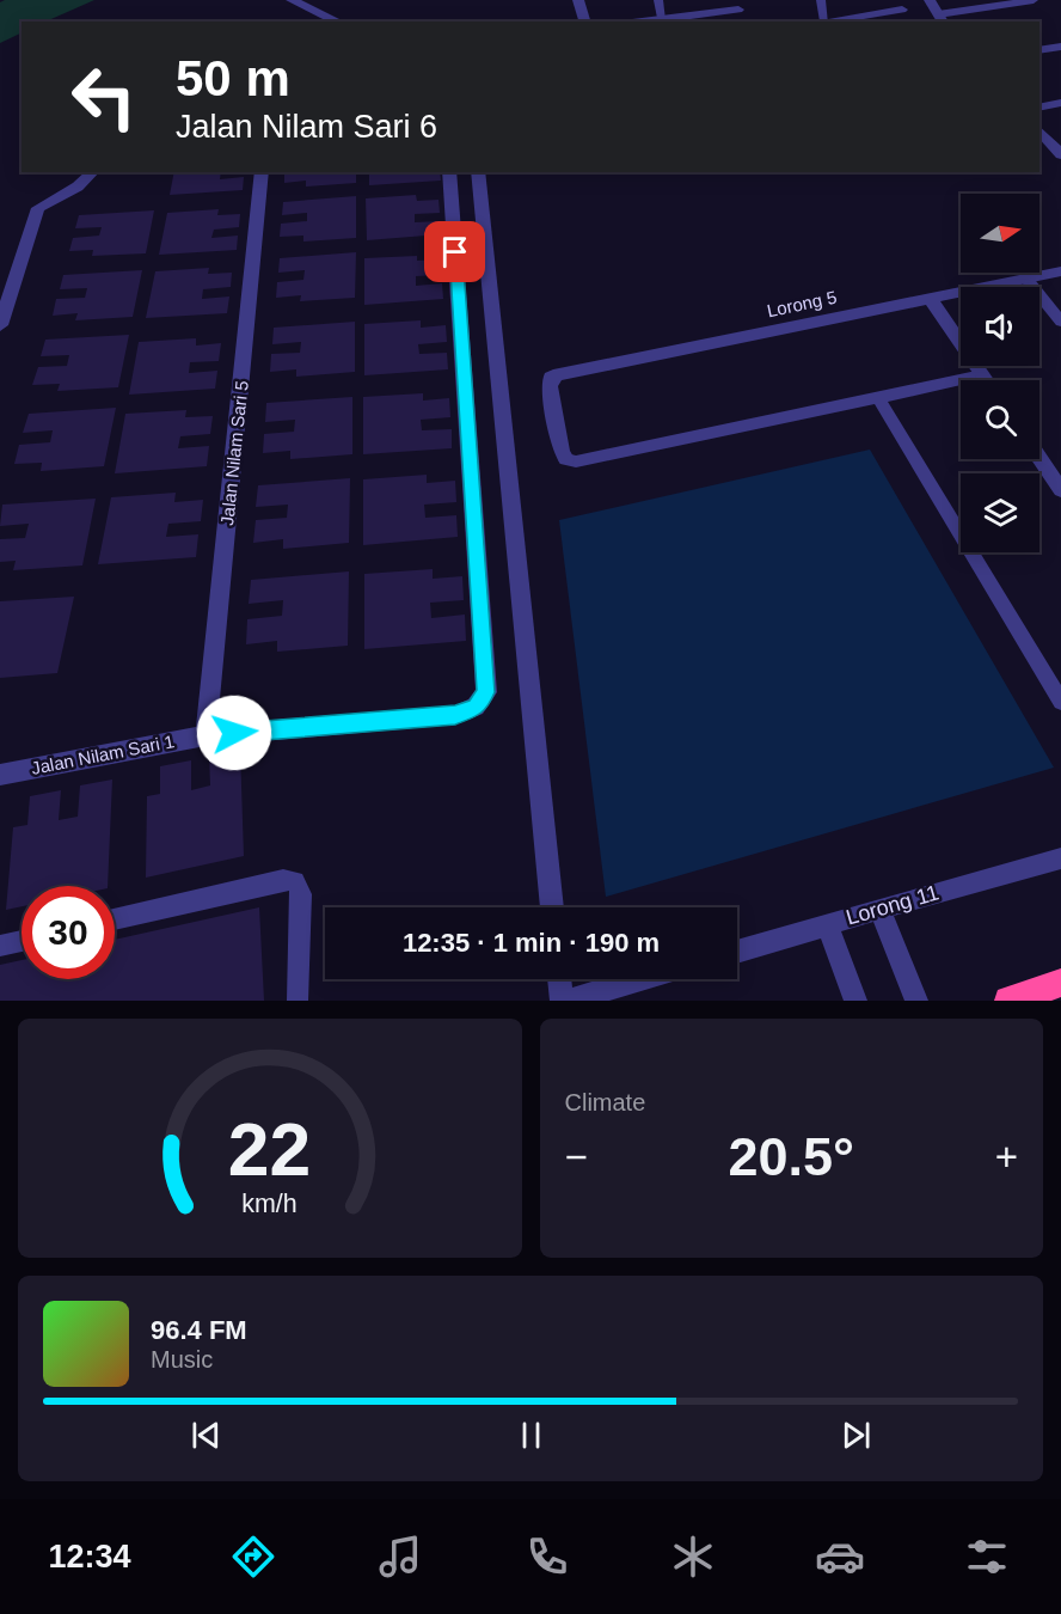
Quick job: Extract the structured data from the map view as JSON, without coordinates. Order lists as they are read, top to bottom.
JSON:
{
  "streets": {
    "street": [
      "Lorong 5",
      "Jalan Nilam Sari 5",
      "Jalan Nilam Sari 1",
      "Lorong 11"
    ]
  },
  "crossings": [
    ["Jalan Nilam Sari 5", "Jalan Nilam Sari 1"]
  ],
  "north": "right",
  "page": {
    "turn": ["50 m", "Jalan Nilam Sari 6"],
    "limit": "30",
    "trip": "12:35 · 1 min · 190 m",
    "tile": "Climate",
    "heat": ["−", "20.5°", "+"],
    "song": ["96.4 FM", "Music"],
    "tabs": "12:34",
    "gauge": ["22", "km/h"]
  }
}
